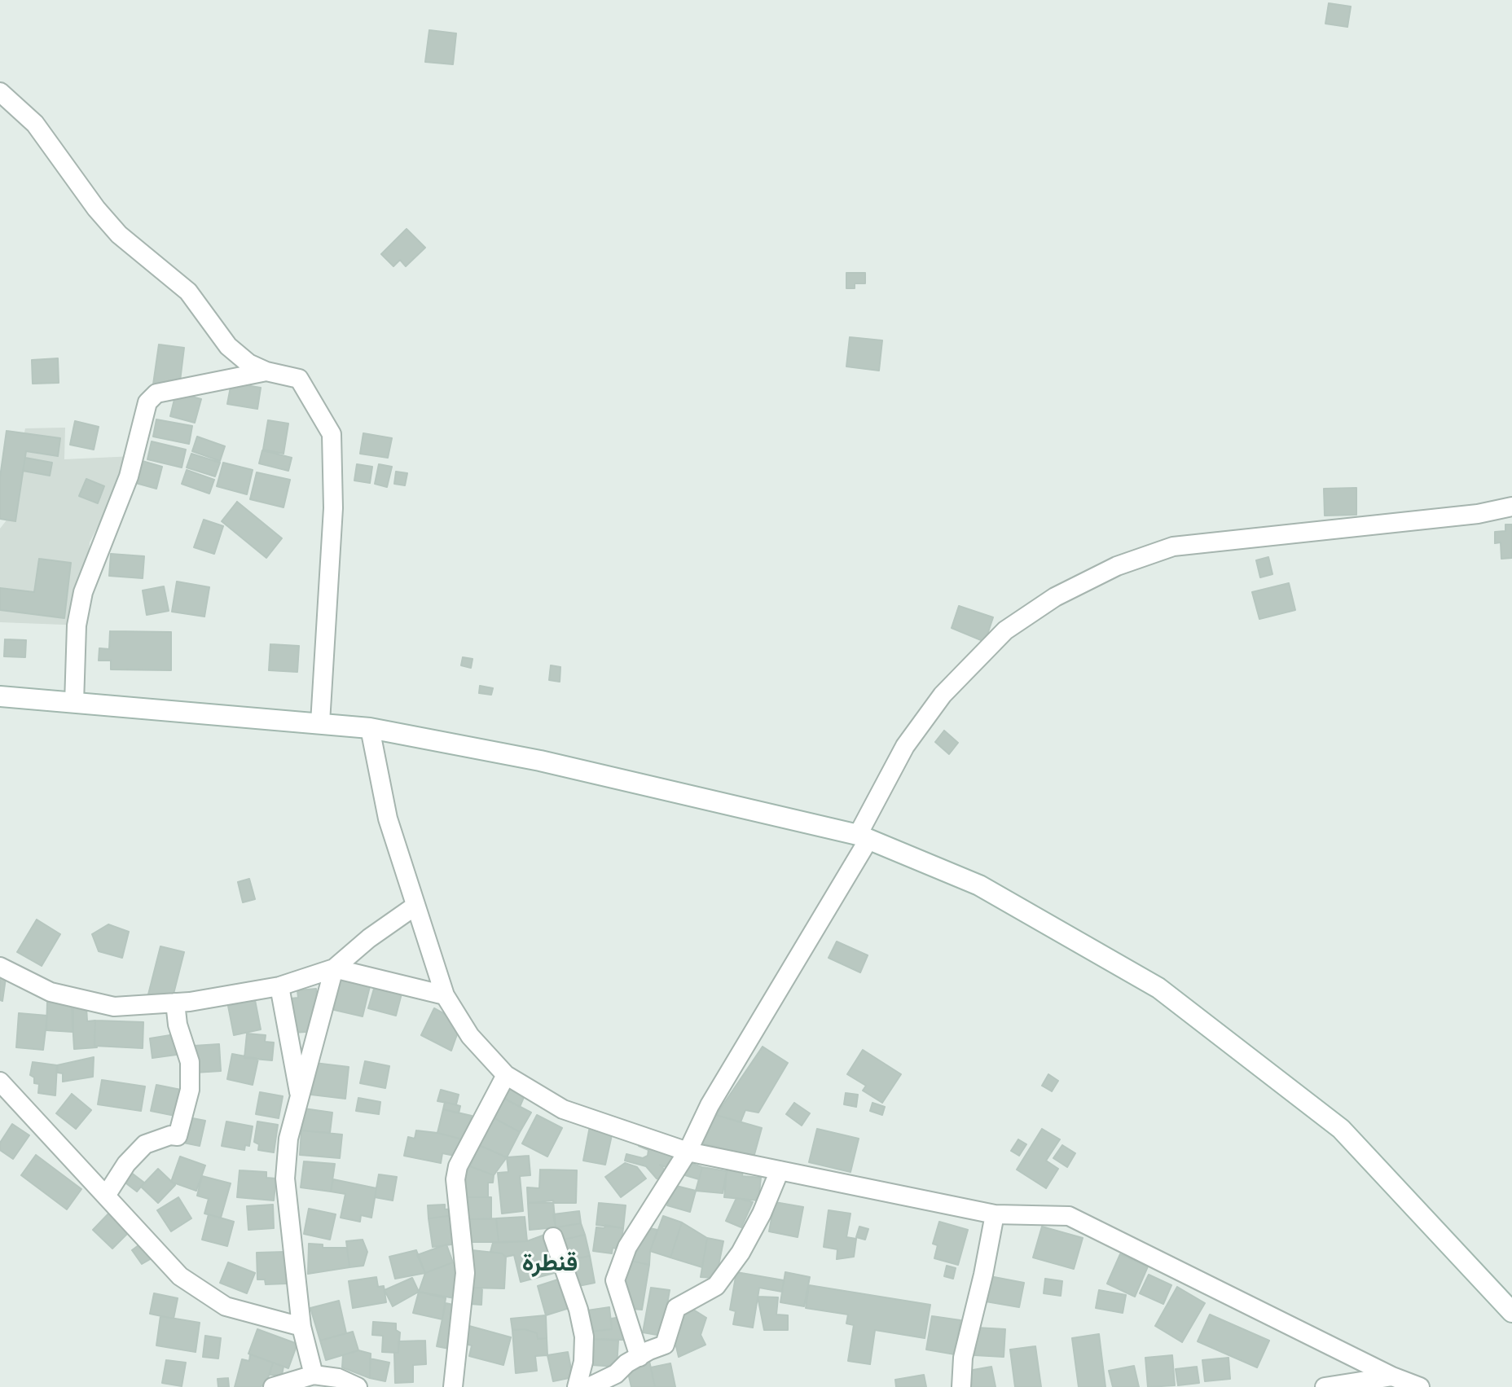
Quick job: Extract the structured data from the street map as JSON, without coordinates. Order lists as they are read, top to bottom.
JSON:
{
  "districts": ["قنطرة"]
}
